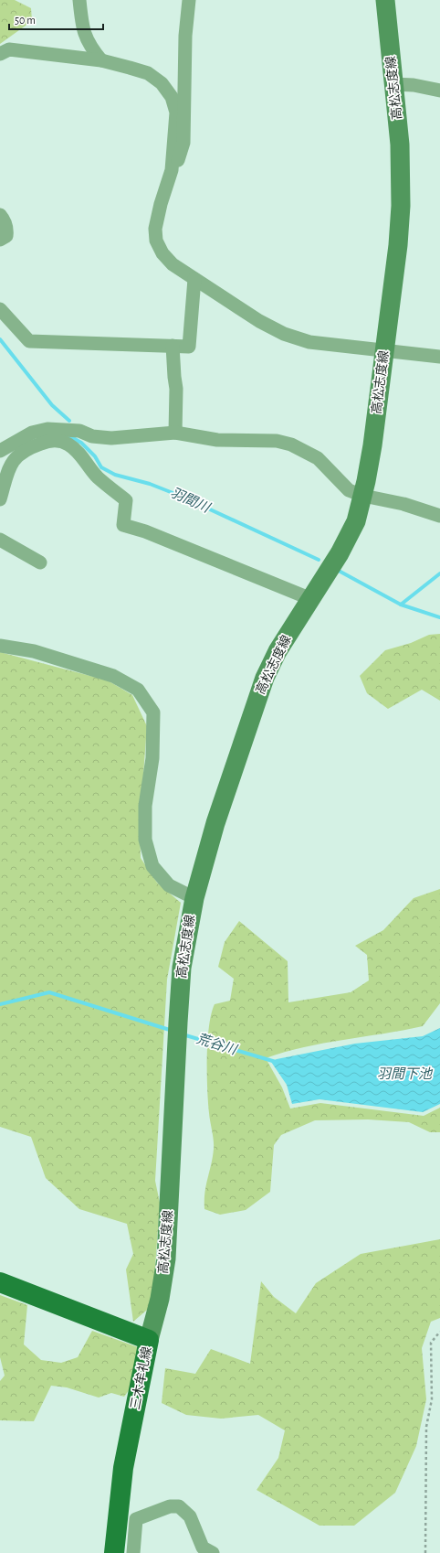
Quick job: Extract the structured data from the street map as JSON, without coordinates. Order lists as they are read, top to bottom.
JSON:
{
  "streets": {
    "main road": ["高松志度線", "三木牟礼線"]
  },
  "crossings": [
    ["高松志度線", "三木牟礼線"]
  ],
  "water": ["羽間川", "荒谷川", "羽間下池"],
  "scale_bar": "50 m"
}
